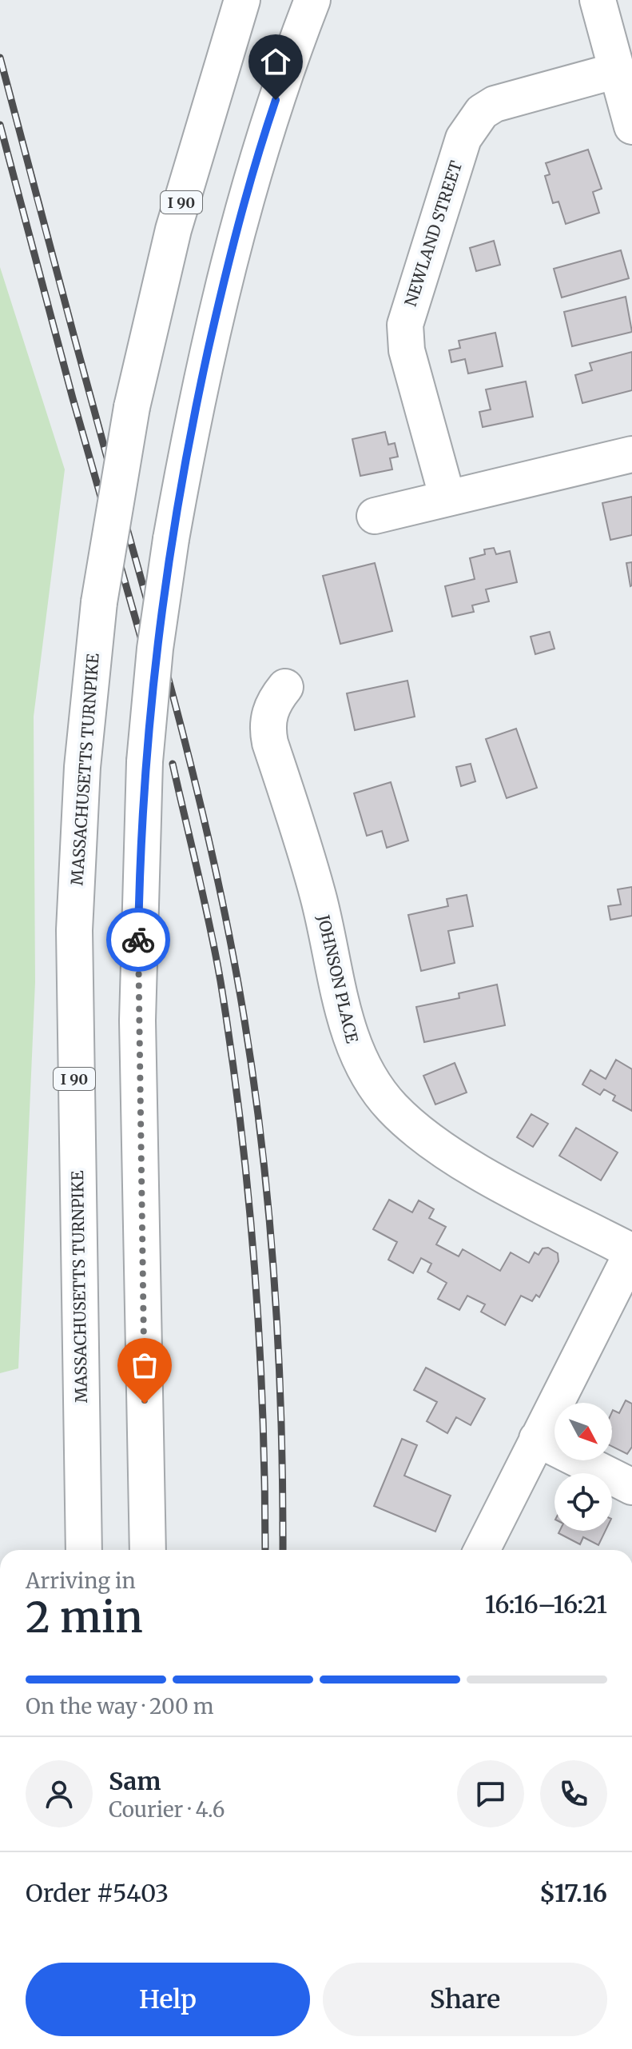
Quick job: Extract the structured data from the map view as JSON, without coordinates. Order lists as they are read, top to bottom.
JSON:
{
  "streets": {
    "main road": [
      "I 90",
      "NEWLAND STREET",
      "MASSACHUSETTS TURNPIKE",
      "JOHNSON PLACE"
    ]
  },
  "north": "bottom right",
  "page": {
    "heading": ["2 min", "Arriving in", "16:16–16:21"],
    "panel": [
      "Sam",
      "Courier · 4.6",
      "Order #5403",
      "$17.16"
    ],
    "bar": "On the way · 200 m",
    "buttons": ["Help", "Share"]
  }
}
